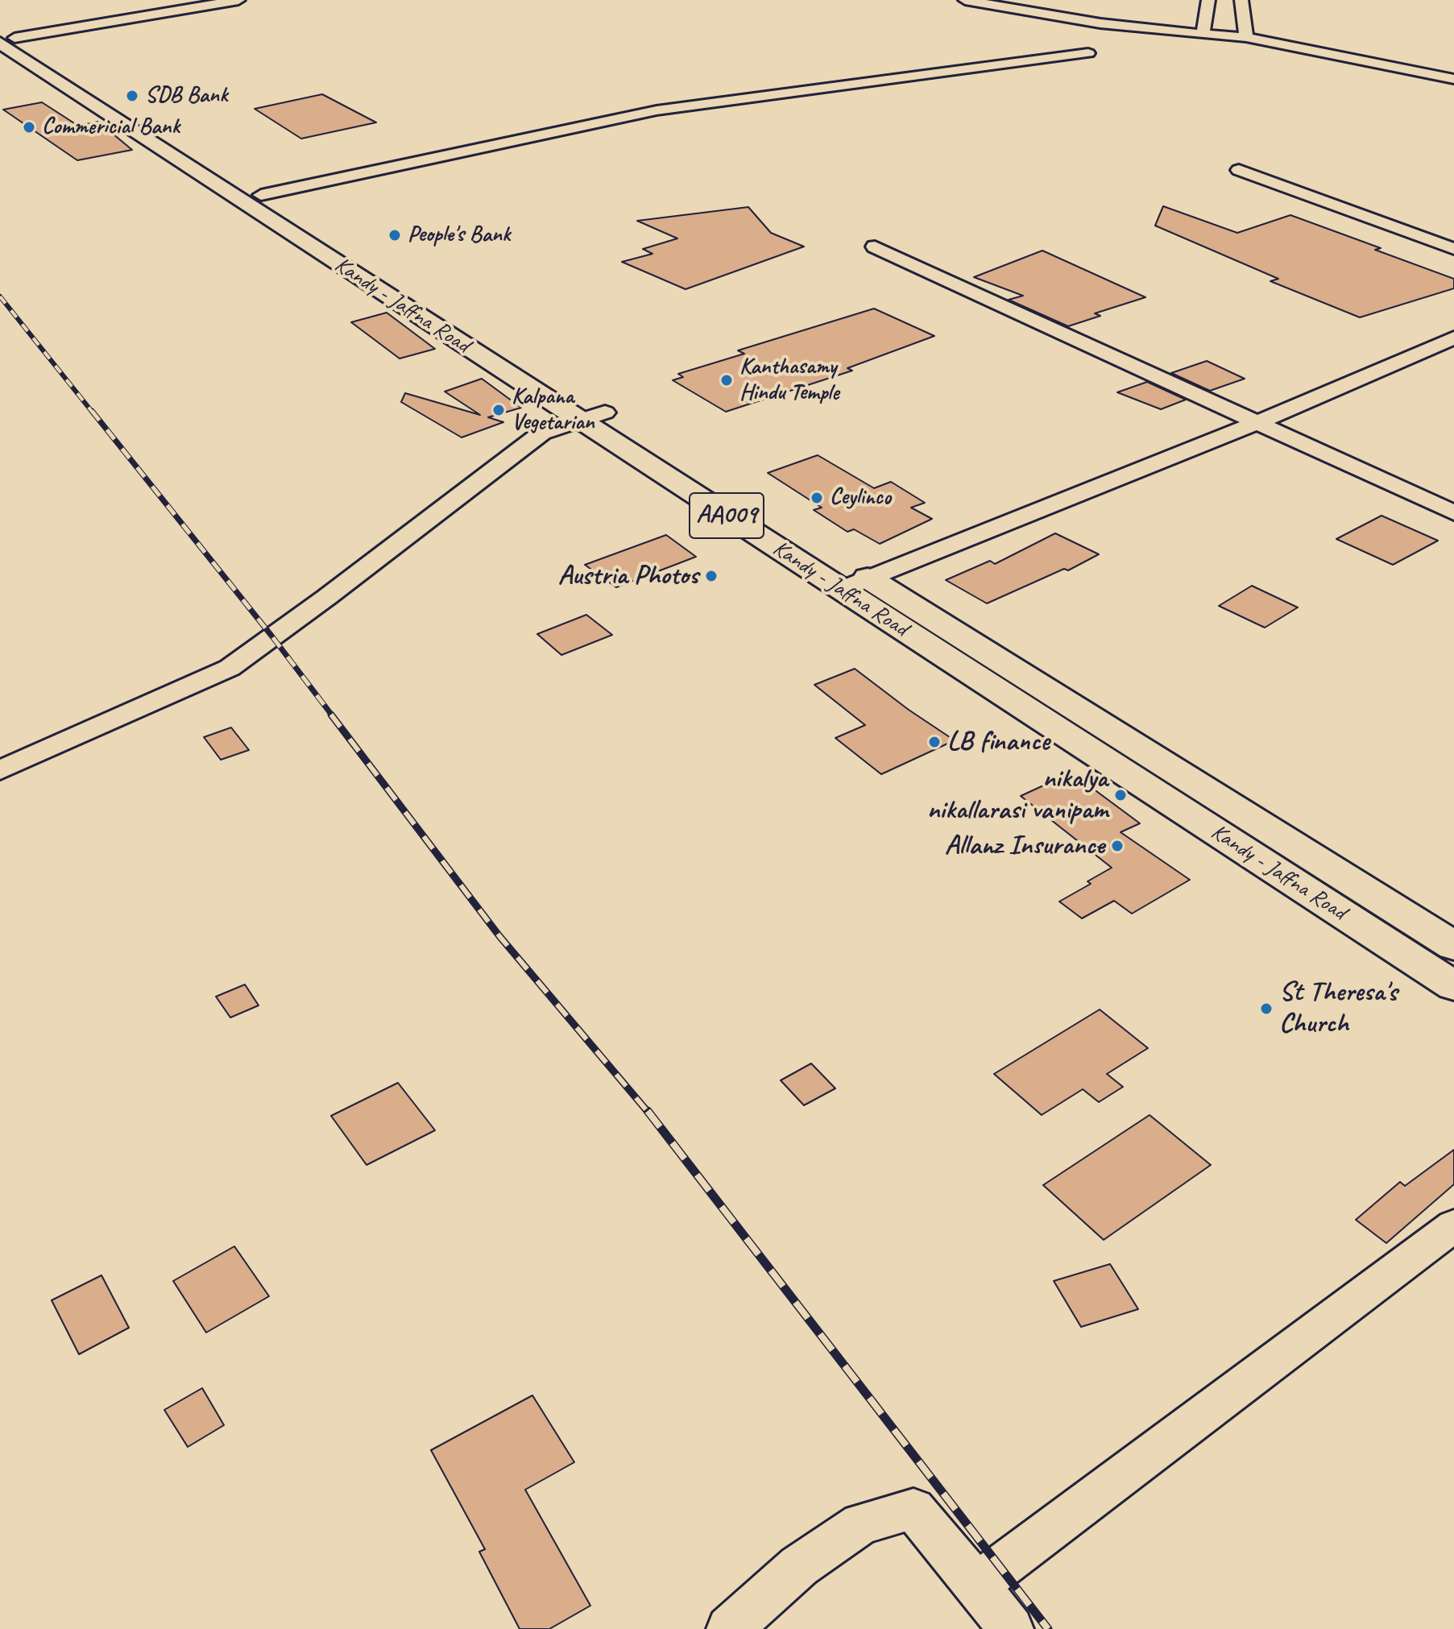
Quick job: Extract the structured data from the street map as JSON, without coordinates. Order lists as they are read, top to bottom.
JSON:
{
  "streets": {
    "highway": ["Kandy - Jaffna Road", "AA009"]
  },
  "places": [
    "SDB Bank",
    "Commericial Bank",
    "People's Bank",
    "Kanthasamy Hindu Temple",
    "Kalpana Vegetarian",
    "Ceylinco",
    "Austria Photos",
    "LB finance",
    "nikalya nikallarasi vanipam",
    "Allanz Insurance",
    "St Theresa's Church"
  ]
}
